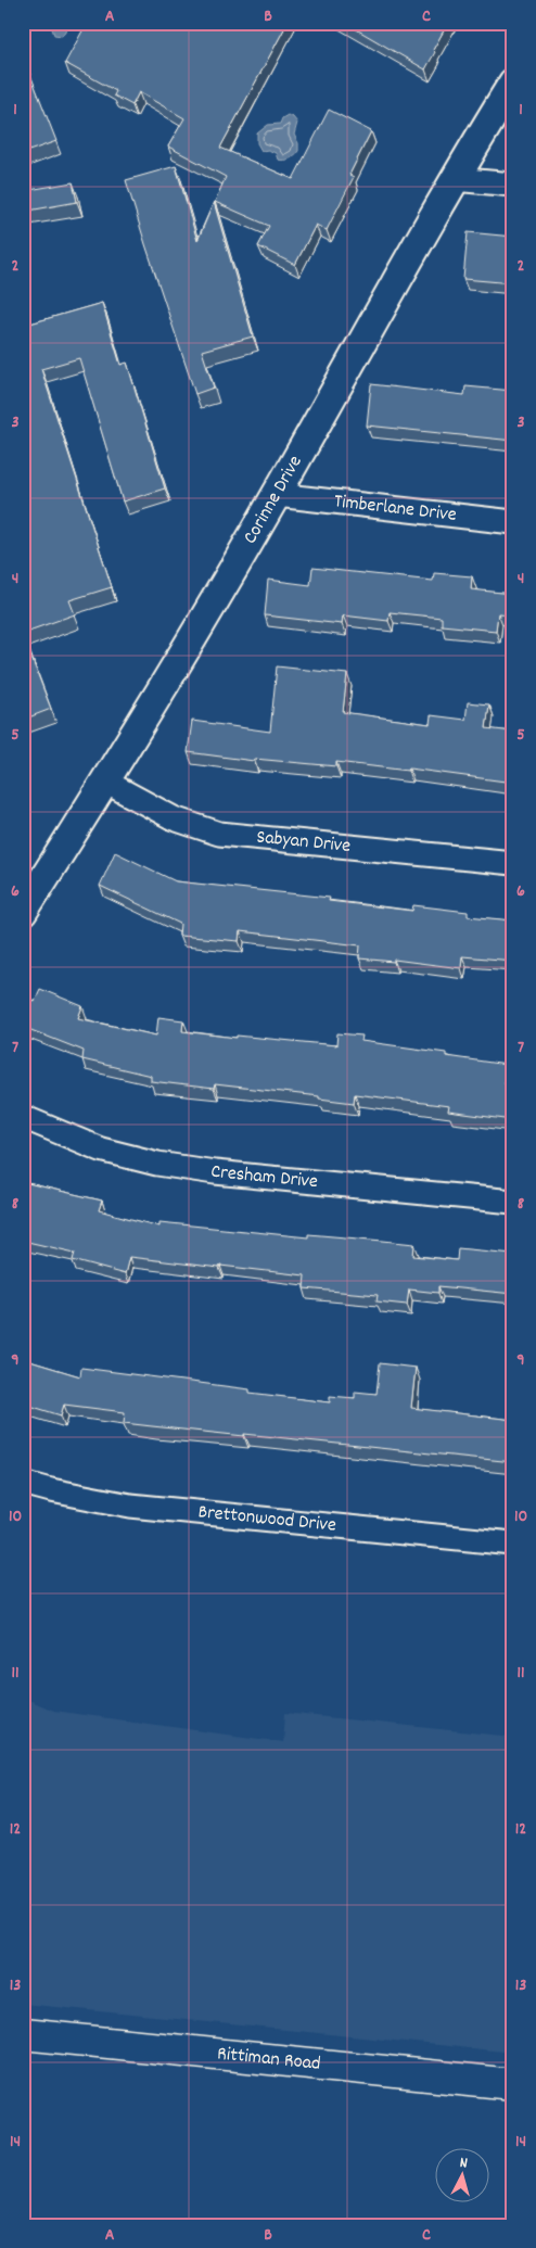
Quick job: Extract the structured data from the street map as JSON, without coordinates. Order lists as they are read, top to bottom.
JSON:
{
  "streets": {
    "main road": ["Rittiman Road"],
    "street": [
      "Corinne Drive",
      "Timberlane Drive",
      "Sabyan Drive",
      "Cresham Drive",
      "Brettonwood Drive"
    ]
  },
  "crossings": [
    ["Corinne Drive", "Timberlane Drive"],
    ["Corinne Drive", "Sabyan Drive"]
  ],
  "north": "top",
  "grid": {
    "columns": ["A", "B", "C"],
    "rows": [
      "1",
      "2",
      "3",
      "4",
      "5",
      "6",
      "7",
      "8",
      "9",
      "10",
      "11",
      "12",
      "13",
      "14"
    ]
  }
}
